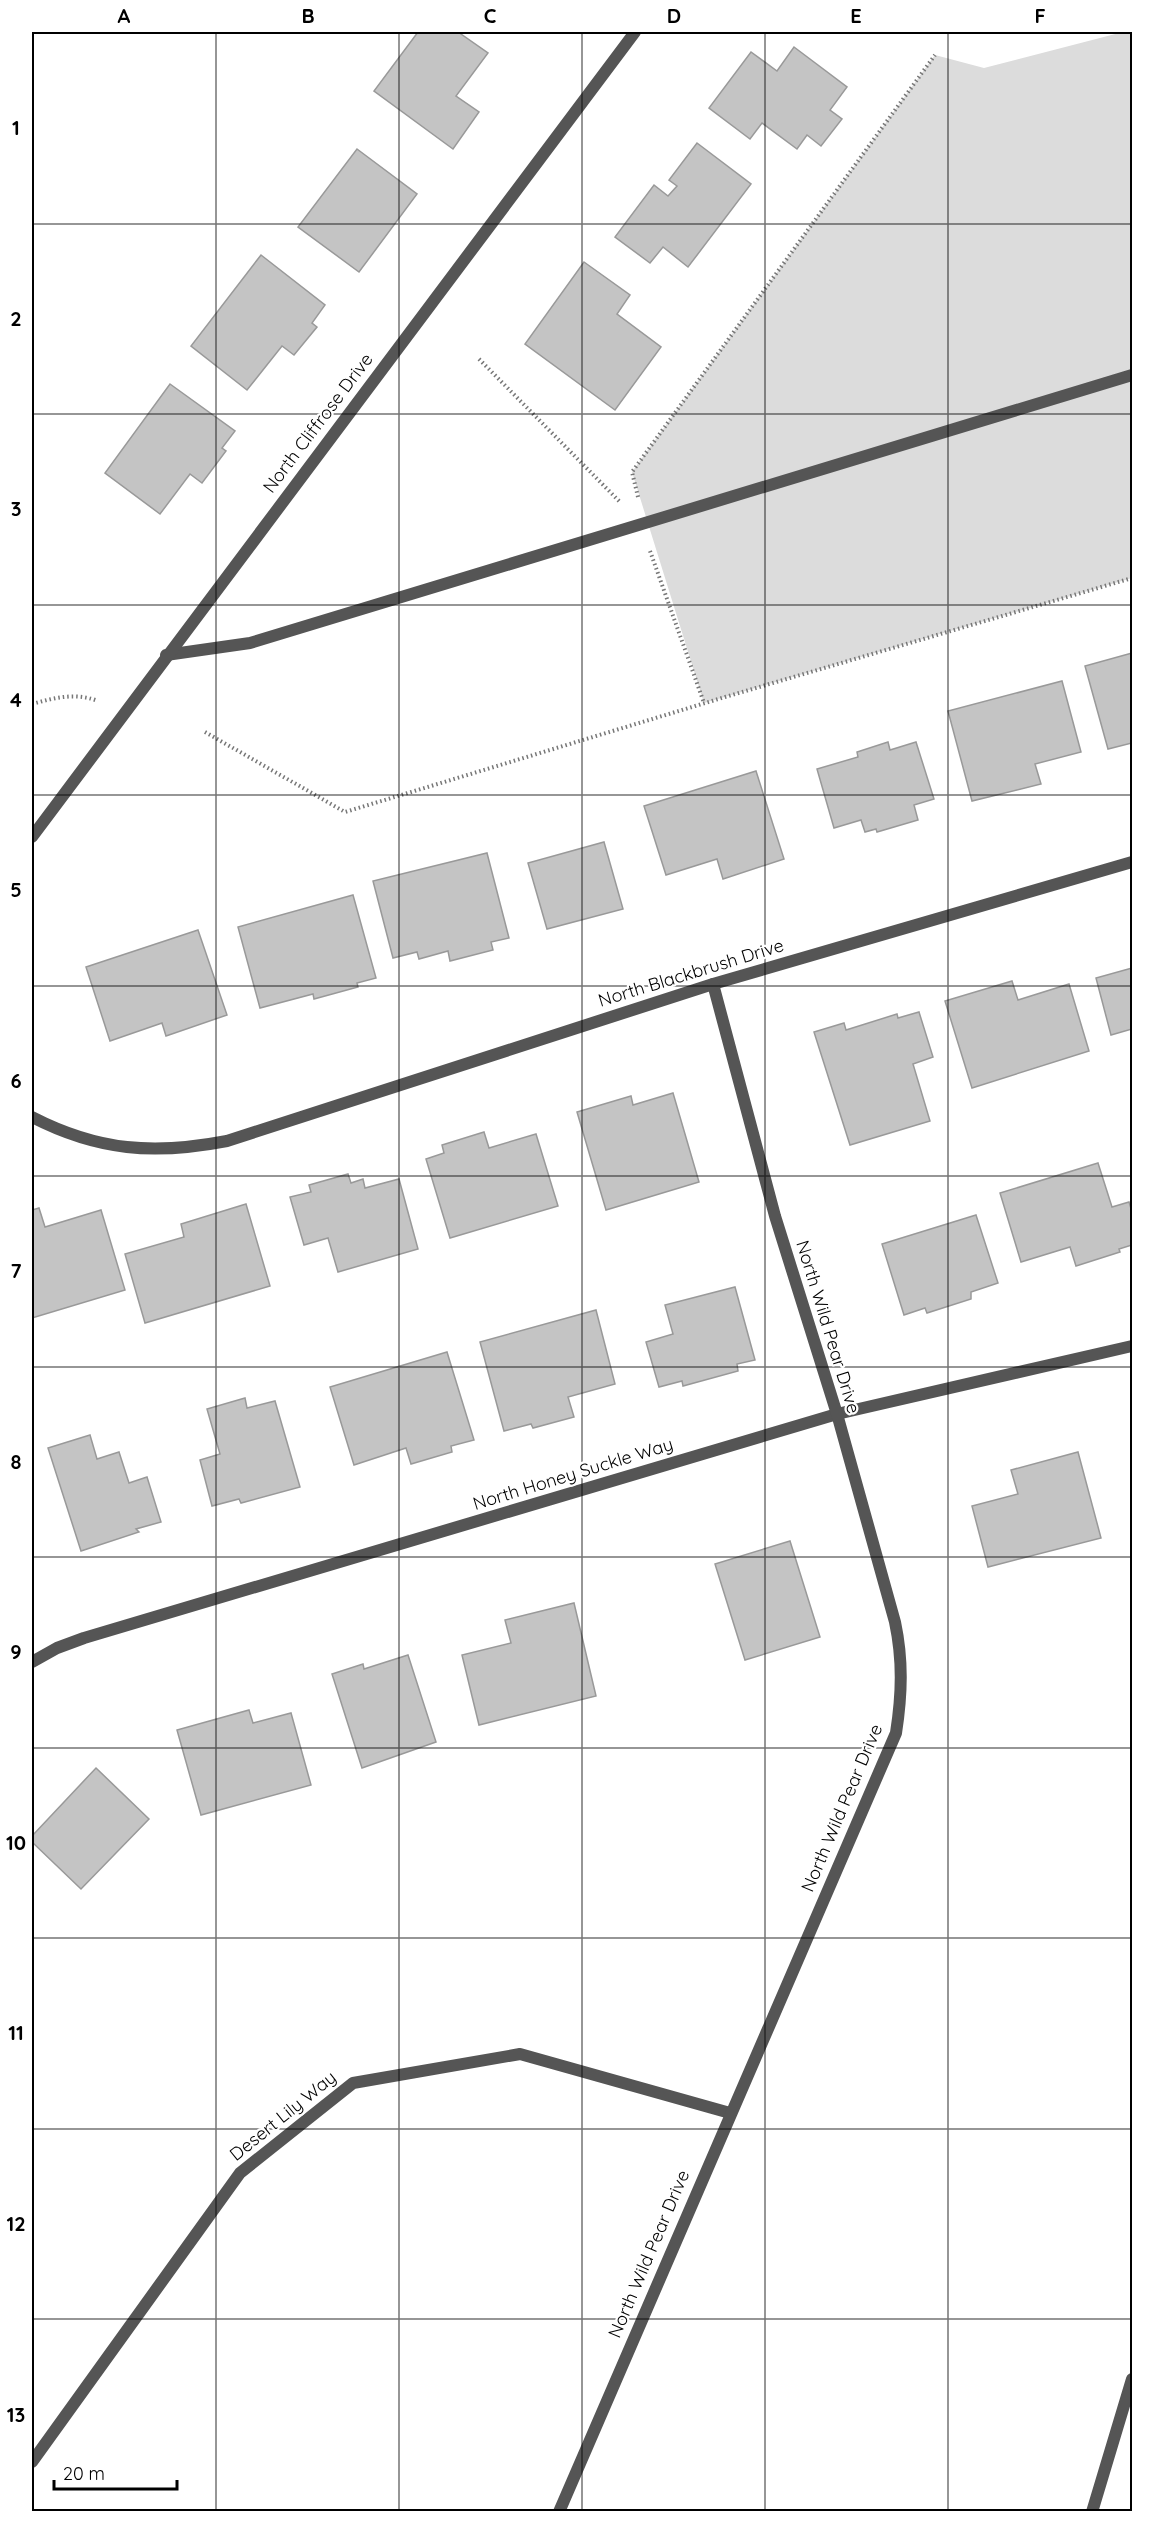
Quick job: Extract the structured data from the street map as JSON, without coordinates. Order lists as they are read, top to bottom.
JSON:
{
  "streets": {
    "street": [
      "North Cliffrose Drive",
      "North Blackbrush Drive",
      "North Wild Pear Drive",
      "North Honey Suckle Way",
      "Desert Lily Way"
    ]
  },
  "crossings": [
    ["North Blackbrush Drive", "North Wild Pear Drive"],
    ["North Wild Pear Drive", "North Honey Suckle Way"],
    ["North Wild Pear Drive", "Desert Lily Way"]
  ],
  "scale_bar": "20 m",
  "grid": {
    "columns": [
      "A",
      "B",
      "C",
      "D",
      "E",
      "F"
    ],
    "rows": [
      "1",
      "2",
      "3",
      "4",
      "5",
      "6",
      "7",
      "8",
      "9",
      "10",
      "11",
      "12",
      "13"
    ]
  }
}
